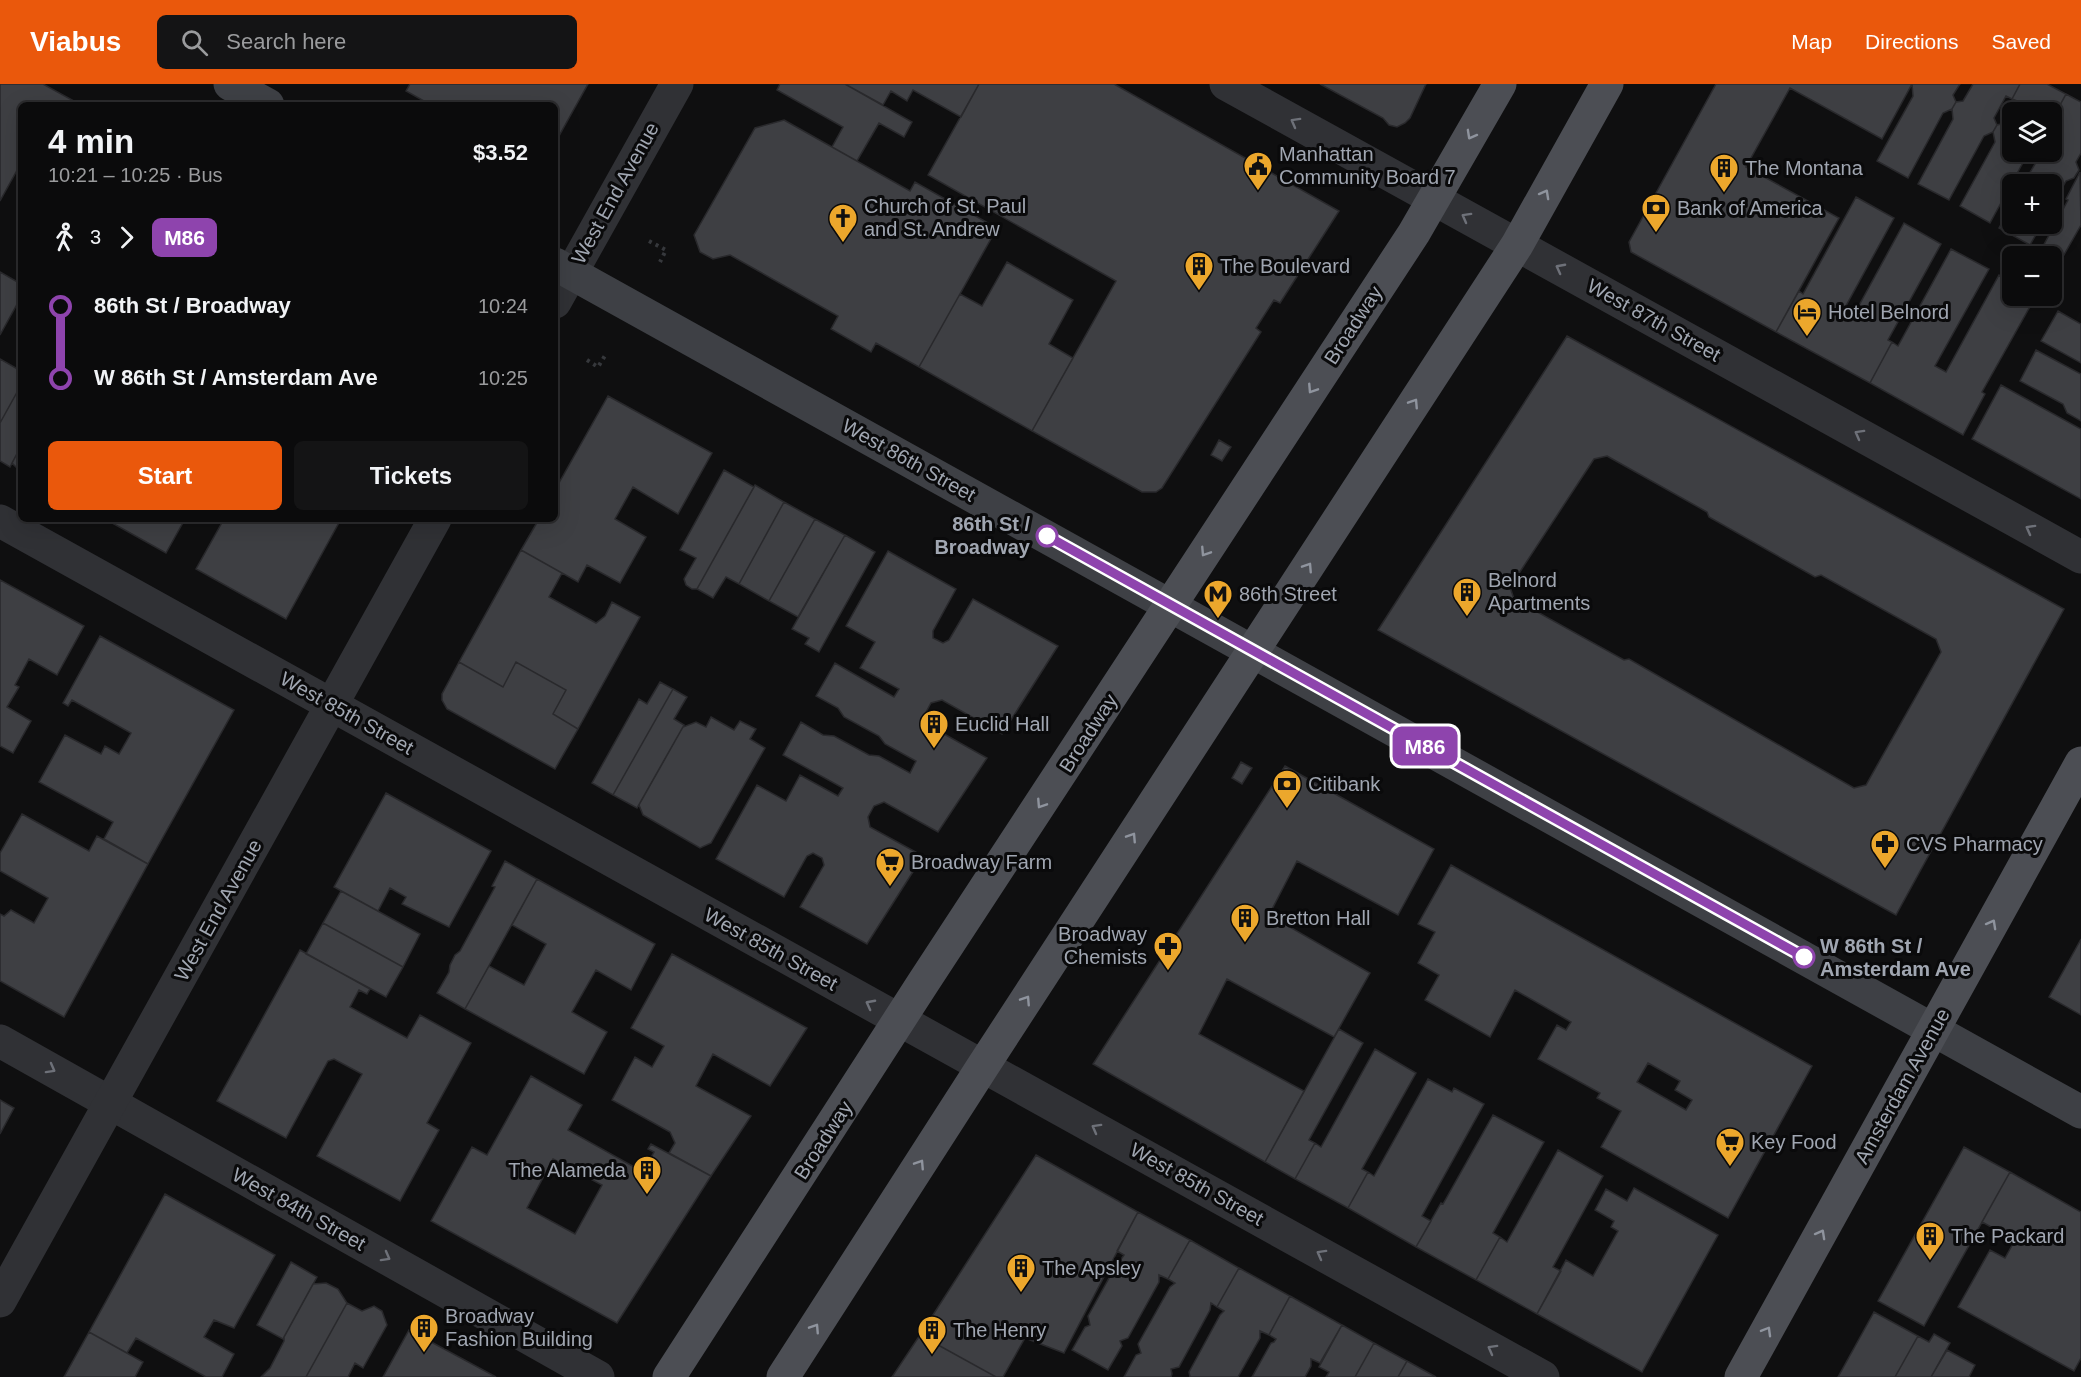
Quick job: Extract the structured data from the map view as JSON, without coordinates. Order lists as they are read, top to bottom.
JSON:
{
  "streets": {
    "main road": ["Broadway", "West 86th Street", "Amsterdam Avenue"],
    "street": [
      "West End Avenue",
      "West 87th Street",
      "West 85th Street",
      "West 84th Street"
    ]
  },
  "crossings": [
    ["West End Avenue", "West 86th Street"],
    ["West End Avenue", "West 85th Street"],
    ["West End Avenue", "West 84th Street"],
    ["West 87th Street", "Broadway"],
    ["Broadway", "West 86th Street"],
    ["Broadway", "West 85th Street"],
    ["West 86th Street", "Amsterdam Avenue"]
  ],
  "one_way": [
    "West 87th Street",
    "West 85th Street",
    "Amsterdam Avenue",
    "West 84th Street"
  ],
  "places": {
    "public building": ["Manhattan Community Board 7"],
    "building": [
      "The Montana",
      "The Boulevard",
      "Belnord Apartments",
      "Euclid Hall",
      "Bretton Hall",
      "The Alameda",
      "The Packard",
      "The Apsley",
      "Broadway Fashion Building",
      "The Henry"
    ],
    "bank": ["Bank of America", "Citibank"],
    "church": ["Church of St. Paul and St. Andrew"],
    "hotel": ["Hotel Belnord"],
    "other": ["86th St / Broadway", "W 86th St / Amsterdam Ave"],
    "metro station": ["86th Street"],
    "pharmacy": ["CVS Pharmacy", "Broadway Chemists"],
    "supermarket": ["Broadway Farm", "Key Food"]
  },
  "lines": ["bus line M86"],
  "page": {
    "header": "Viabus",
    "search": "Search here",
    "nav": ["Map", "Directions", "Saved"],
    "on_map": "M86",
    "map_buttons": ["+", "−"],
    "heading": ["4 min", "10:21 – 10:25 · Bus", "$3.52"],
    "legs": ["3", "M86"],
    "list": [
      {
        "name": "86th St / Broadway",
        "value": "10:24"
      },
      {
        "name": "W 86th St / Amsterdam Ave",
        "value": "10:25"
      }
    ],
    "buttons": ["Start", "Tickets"]
  }
}
